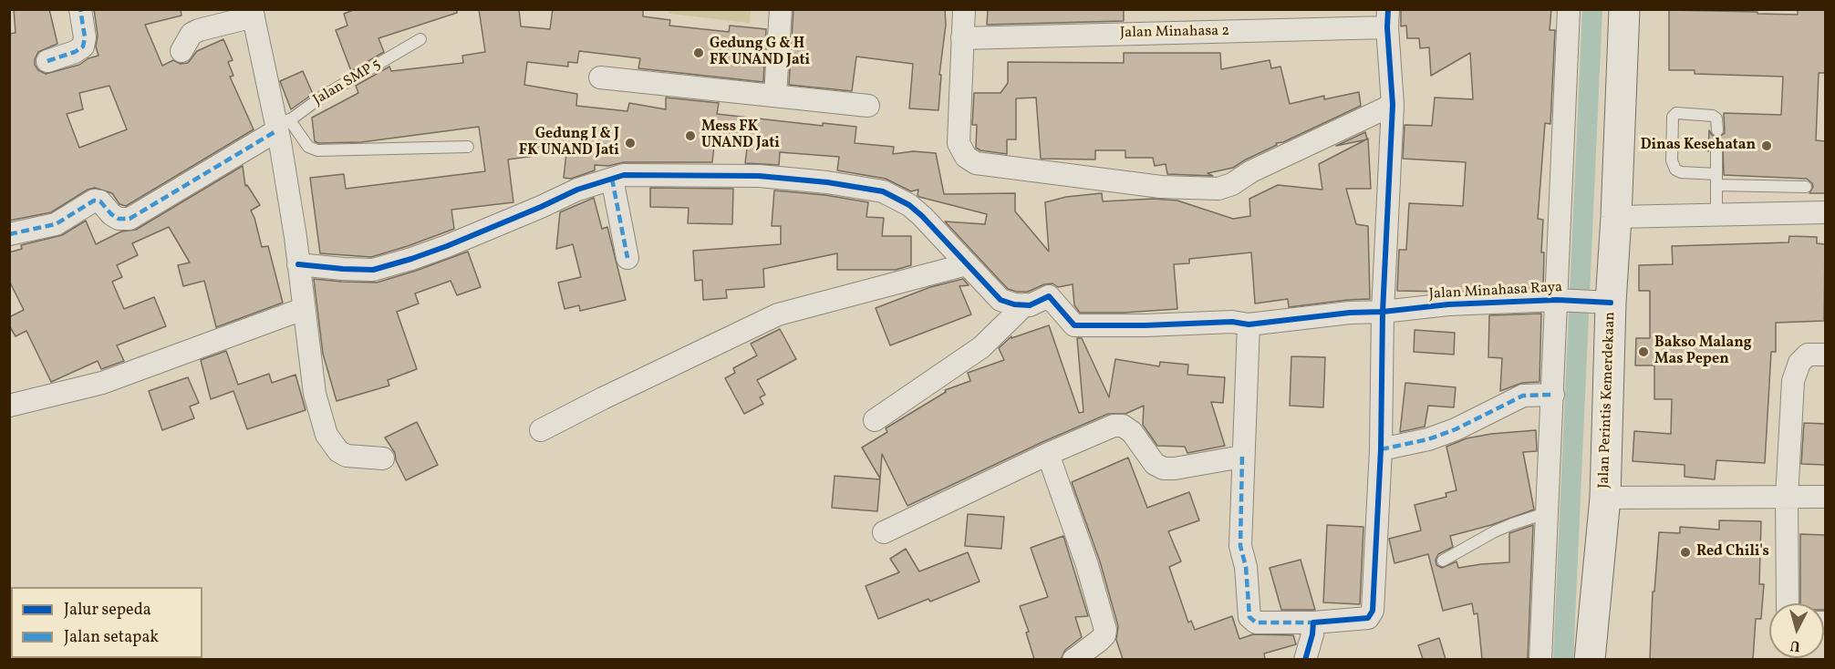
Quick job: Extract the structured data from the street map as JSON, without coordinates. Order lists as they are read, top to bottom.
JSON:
{
  "streets": {
    "main road": ["Jalan Perintis Kemerdekaan"],
    "street": ["Jalan Minahasa 2", "Jalan Minahasa Raya"],
    "lane": ["Jalan SMP 5"]
  },
  "crossings": [
    ["Jalan Minahasa Raya", "Jalan Perintis Kemerdekaan"]
  ],
  "places": [
    "Gedung G & H FK UNAND Jati",
    "Mess FK UNAND Jati",
    "Gedung I & J FK UNAND Jati",
    "Dinas Kesehatan",
    "Bakso Malang Mas Pepen",
    "Red Chili's"
  ],
  "legend": ["Jalur sepeda", "Jalan setapak"],
  "north": "bottom"
}
